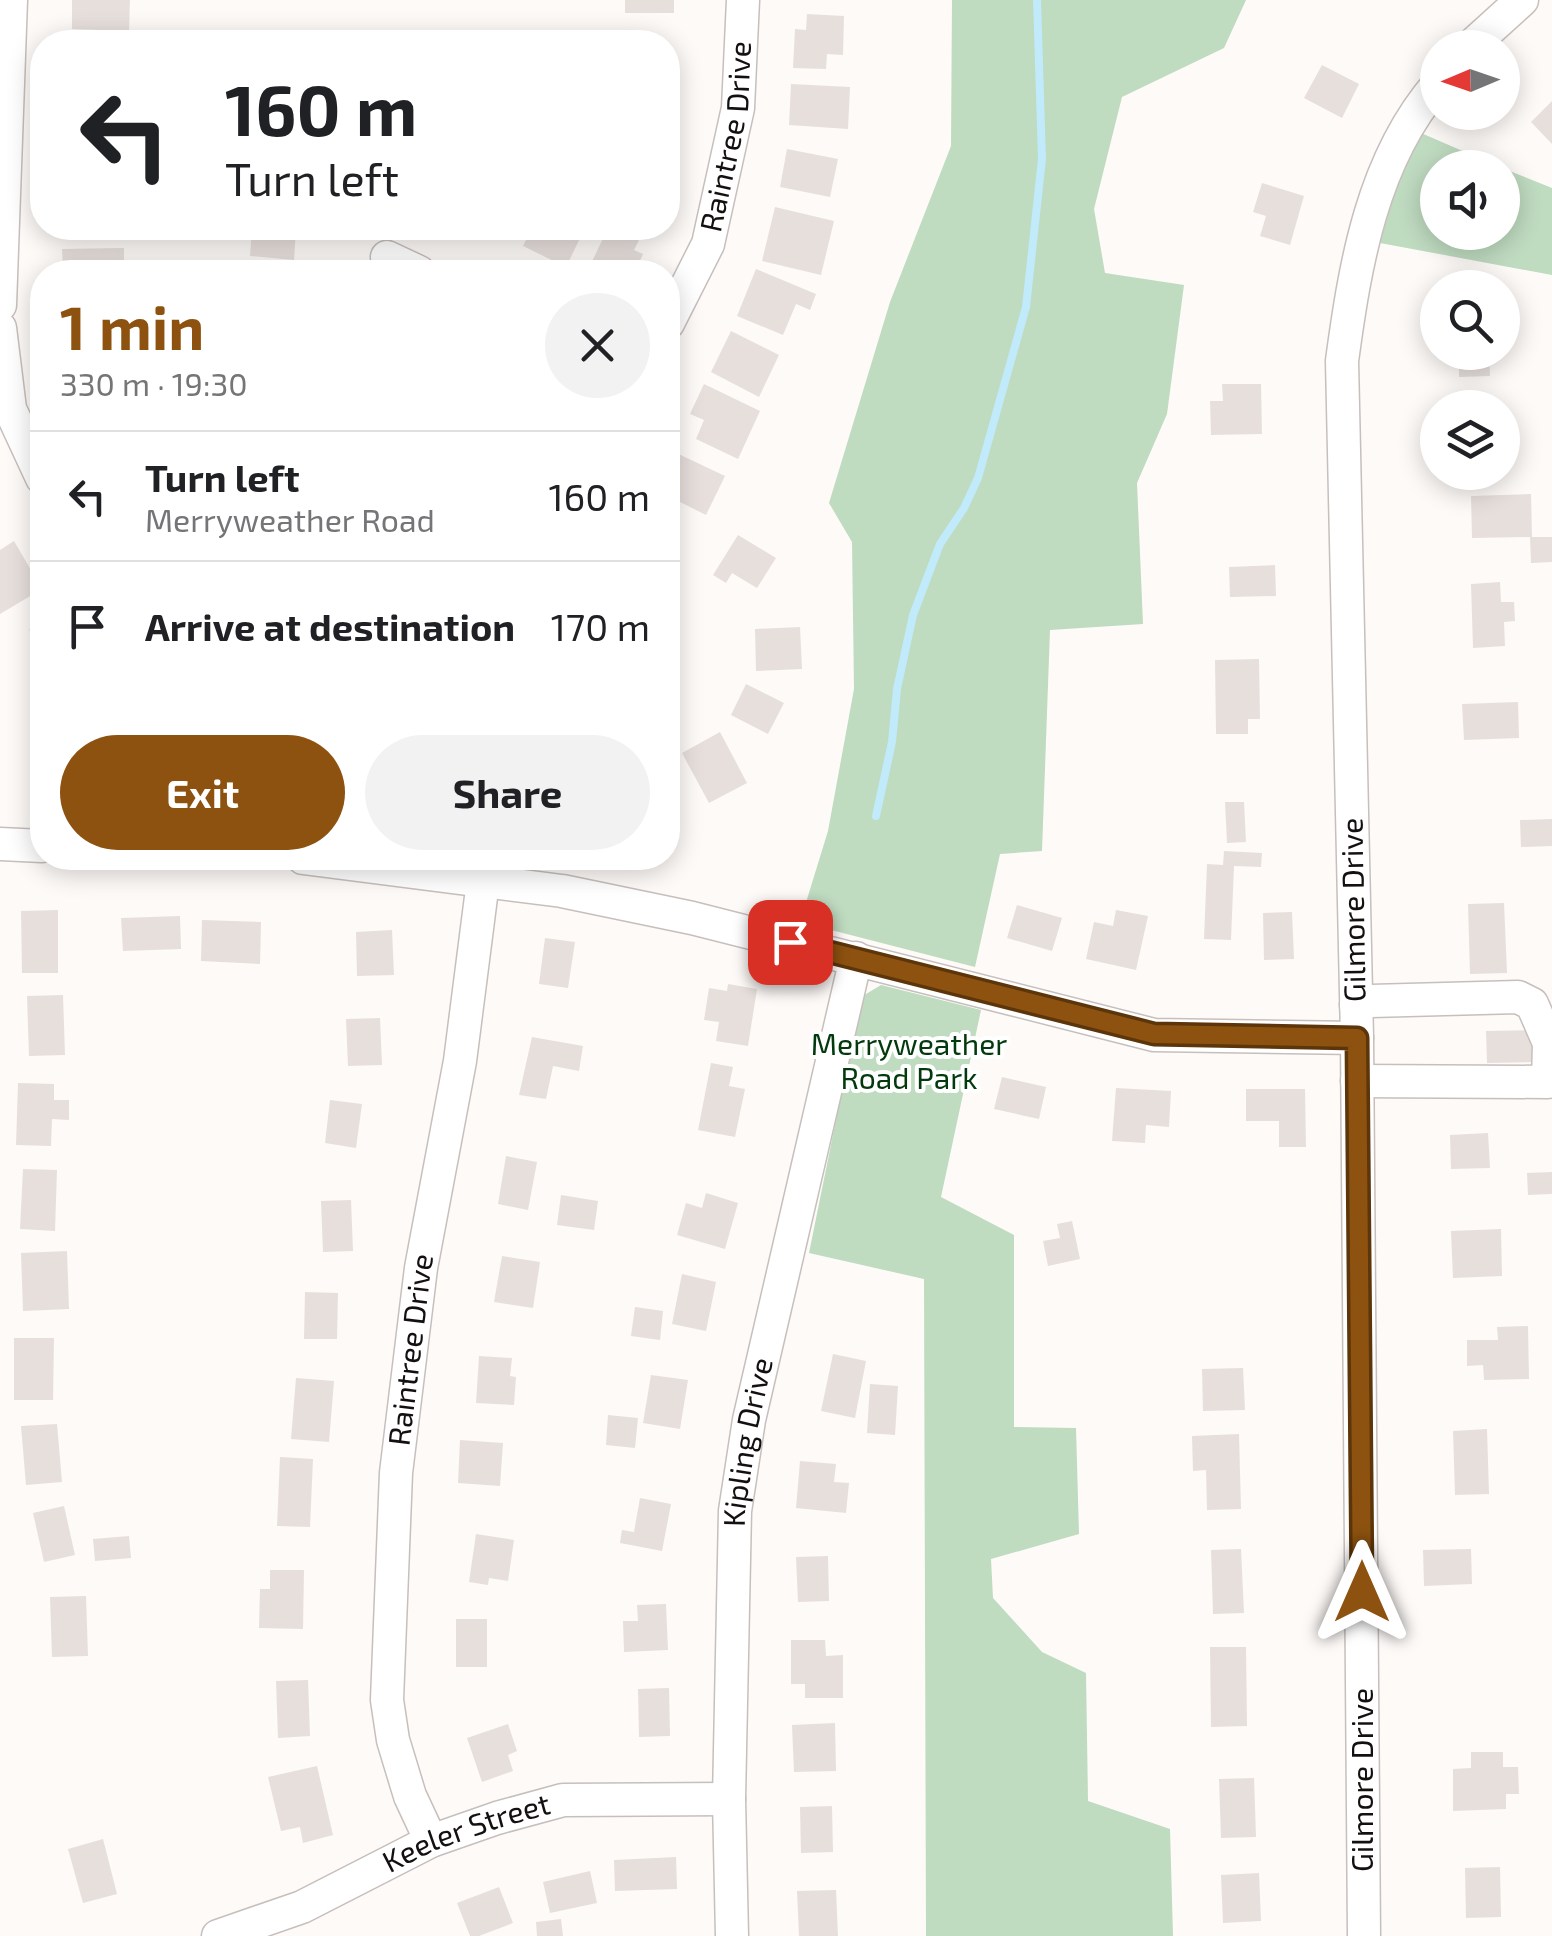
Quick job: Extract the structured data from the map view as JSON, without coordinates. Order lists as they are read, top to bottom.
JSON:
{
  "streets": {
    "street": [
      "Raintree Drive",
      "Gilmore Drive",
      "Kipling Drive",
      "Keeler Street"
    ]
  },
  "crossings": [
    ["Raintree Drive", "Keeler Street"],
    ["Kipling Drive", "Keeler Street"]
  ],
  "parks": ["Merryweather Road Park"],
  "north": "left",
  "page": {
    "turn": ["160 m", "Turn left"],
    "heading": ["1 min", "330 m · 19:30"],
    "list": [
      {
        "name": "Turn left",
        "note": "Merryweather Road",
        "value": "160 m"
      },
      {
        "name": "Arrive at destination",
        "value": "170 m"
      }
    ],
    "buttons": ["Exit", "Share"]
  }
}
